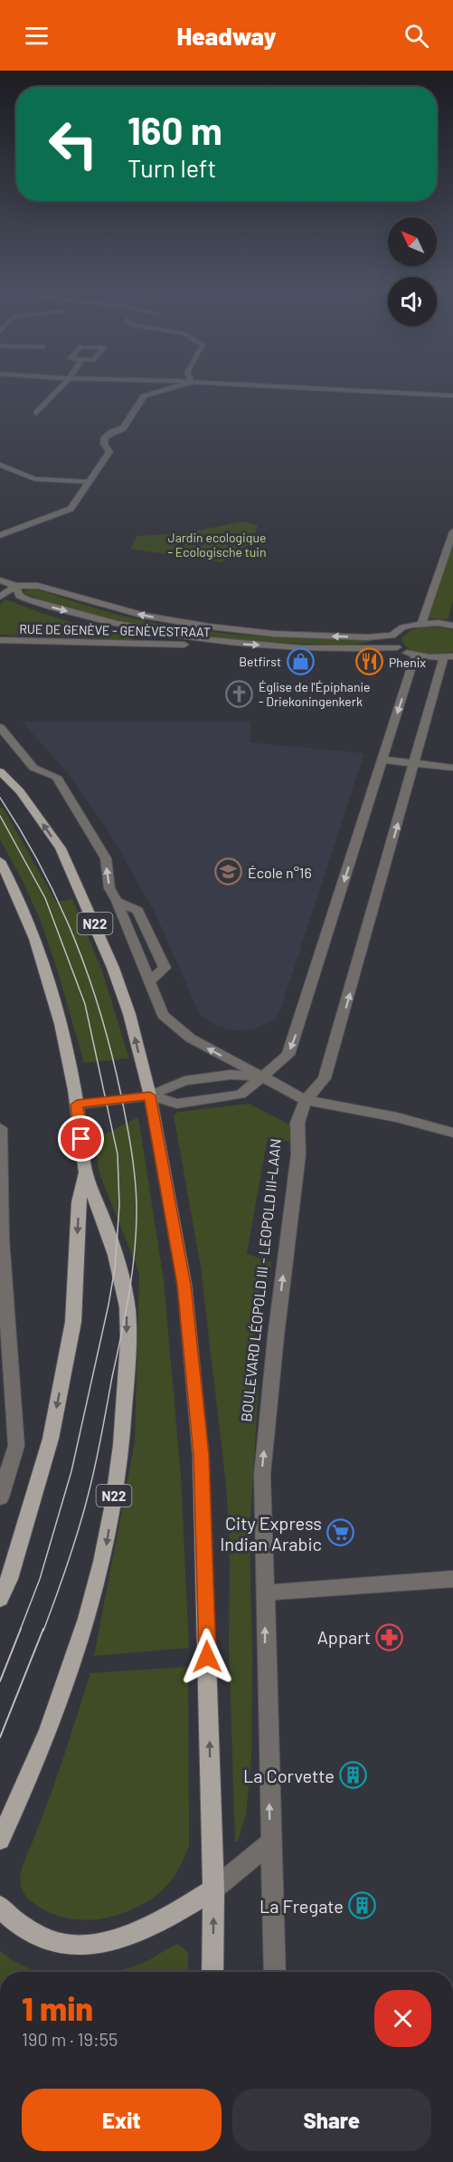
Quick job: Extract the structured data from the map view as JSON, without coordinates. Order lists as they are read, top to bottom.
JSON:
{
  "streets": {
    "main road": ["N22"],
    "street": ["RUE DE GENÈVE - GENÈVESTRAAT", "BOULEVARD LÉOPOLD III - LEOPOLD III-LAAN"]
  },
  "one_way": ["BOULEVARD LÉOPOLD III - LEOPOLD III-LAAN"],
  "parks": ["Jardin ecologique - Ecologische tuin"],
  "places": {
    "shop": ["Betfirst"],
    "restaurant": ["Phenix"],
    "church": ["Église de l'Épiphanie - Driekoningenkerk"],
    "school or university": ["École n°16"],
    "supermarket": ["City Express Indian Arabic"],
    "pharmacy": ["Appart"],
    "building": ["La Corvette", "La Fregate"]
  },
  "north": "top left",
  "page": {
    "header": "Headway",
    "turn": ["160 m", "Turn left"],
    "heading": ["1 min", "190 m · 19:55"],
    "buttons": ["Exit", "Share"]
  }
}
